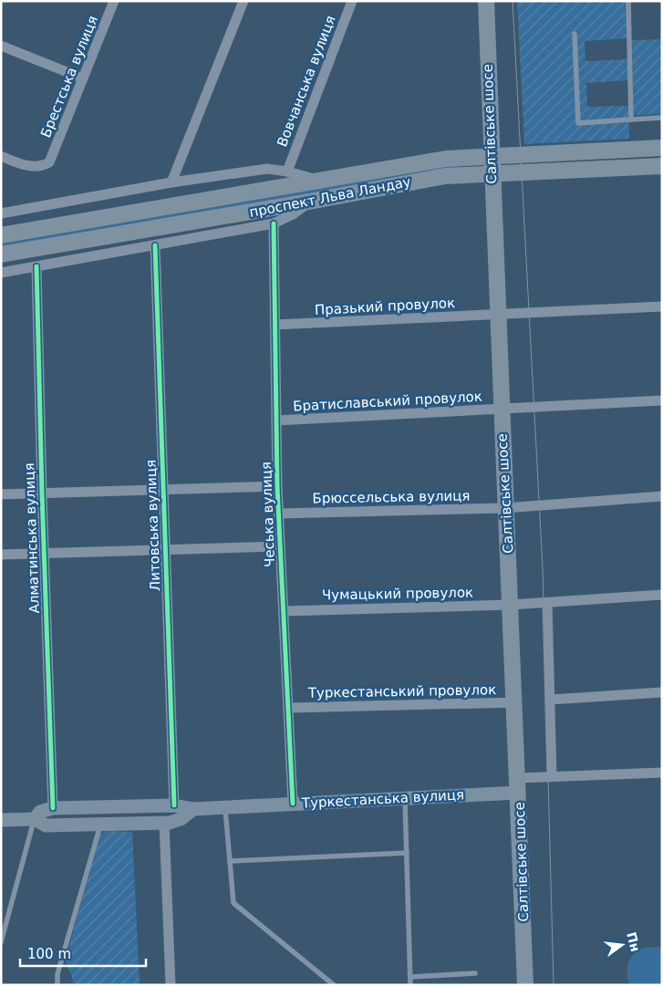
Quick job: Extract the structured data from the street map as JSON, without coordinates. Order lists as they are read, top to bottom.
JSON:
{
  "streets": {
    "main road": ["Салтівське шосе", "проспект Льва Ландау"],
    "street": [
      "Брестська вулиця",
      "Вовчанська вулиця",
      "Празький провулок",
      "Братиславський провулок",
      "Брюссельська вулиця",
      "Чеська вулиця",
      "Литовська вулиця",
      "Алматинська вулиця",
      "Чумацький провулок",
      "Туркестанський провулок",
      "Туркестанська вулиця"
    ]
  },
  "crossings": [
    ["Салтівське шосе", "проспект Льва Ландау"],
    ["Салтівське шосе", "Празький провулок"],
    ["Салтівське шосе", "Братиславський провулок"],
    ["Салтівське шосе", "Брюссельська вулиця"],
    ["Салтівське шосе", "Чумацький провулок"],
    ["Салтівське шосе", "Туркестанський провулок"],
    ["Салтівське шосе", "Туркестанська вулиця"],
    ["Празький провулок", "Чеська вулиця"],
    ["Братиславський провулок", "Чеська вулиця"],
    ["Брюссельська вулиця", "Чеська вулиця"],
    ["Чеська вулиця", "Чумацький провулок"],
    ["Чеська вулиця", "Туркестанський провулок"],
    ["Чеська вулиця", "Туркестанська вулиця"],
    ["Литовська вулиця", "Туркестанська вулиця"],
    ["Алматинська вулиця", "Туркестанська вулиця"]
  ],
  "scale_bar": "100 m",
  "north": "right"
}
